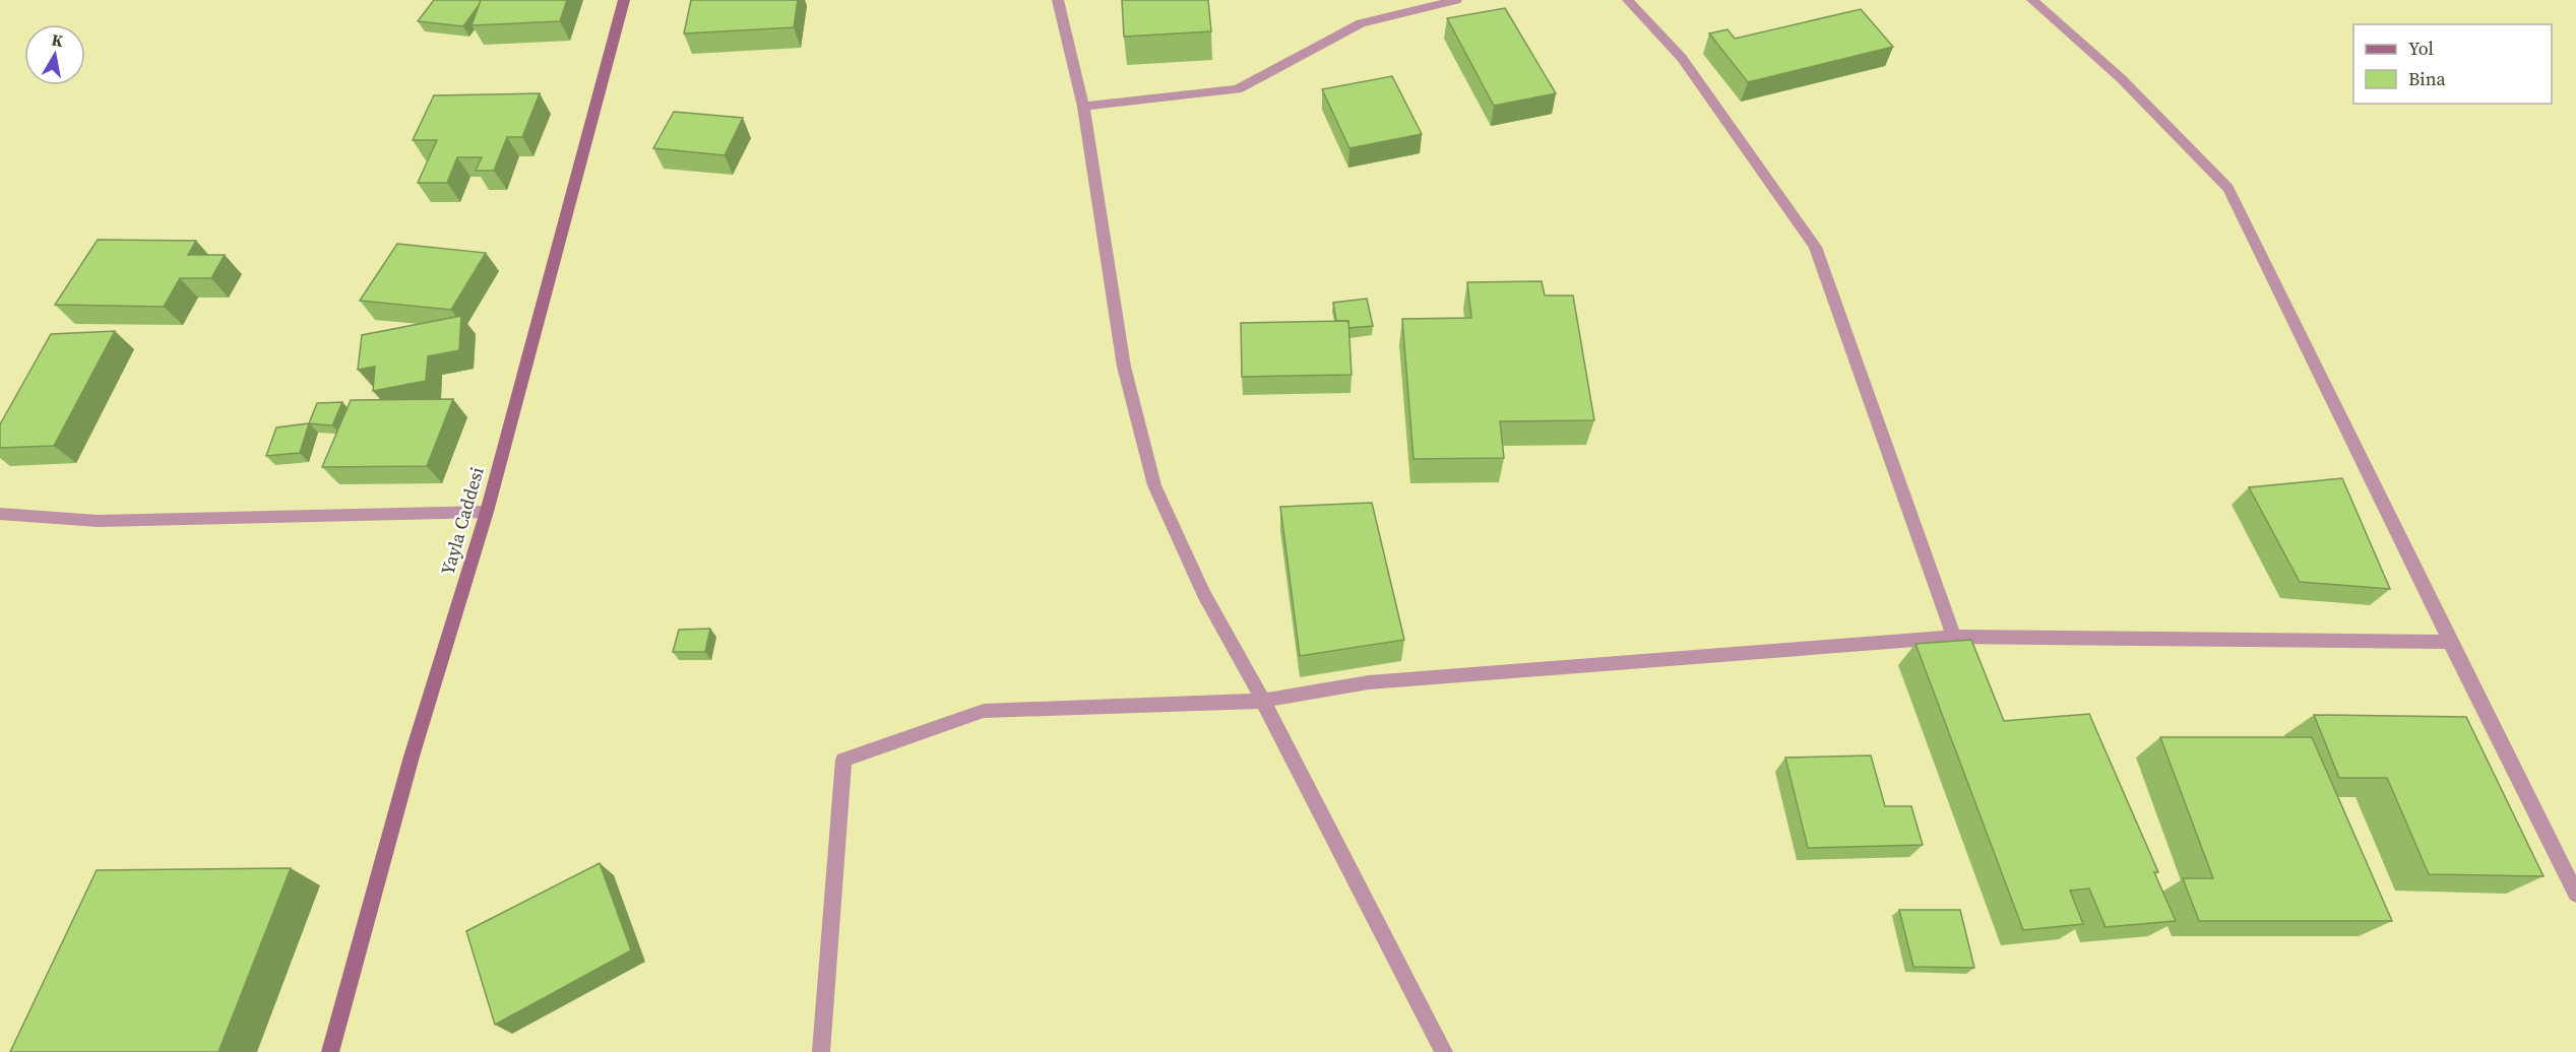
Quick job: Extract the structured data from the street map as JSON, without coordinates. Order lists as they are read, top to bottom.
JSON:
{
  "streets": {
    "street": ["Yayla Caddesi"]
  },
  "legend": ["Yol", "Bina"],
  "north": "top"
}
